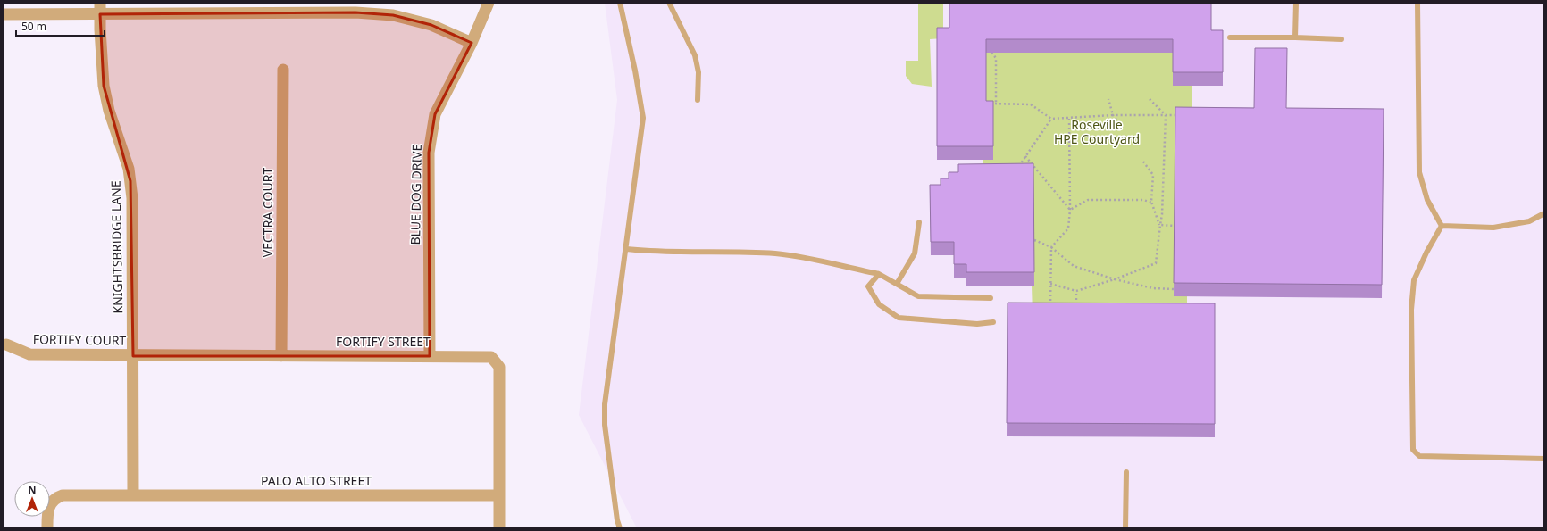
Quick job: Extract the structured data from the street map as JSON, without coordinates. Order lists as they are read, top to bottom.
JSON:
{
  "streets": {
    "street": [
      "BLUE DOG DRIVE",
      "VECTRA COURT",
      "KNIGHTSBRIDGE LANE",
      "FORTIFY COURT",
      "FORTIFY STREET",
      "PALO ALTO STREET"
    ]
  },
  "crossings": [
    ["BLUE DOG DRIVE", "FORTIFY STREET"],
    ["VECTRA COURT", "FORTIFY STREET"],
    ["KNIGHTSBRIDGE LANE", "FORTIFY COURT"],
    ["KNIGHTSBRIDGE LANE", "FORTIFY STREET"],
    ["KNIGHTSBRIDGE LANE", "PALO ALTO STREET"],
    ["FORTIFY COURT", "FORTIFY STREET"],
    ["FORTIFY STREET", "PALO ALTO STREET"]
  ],
  "parks": ["Roseville HPE Courtyard"],
  "scale_bar": "50 m",
  "north": "top"
}
